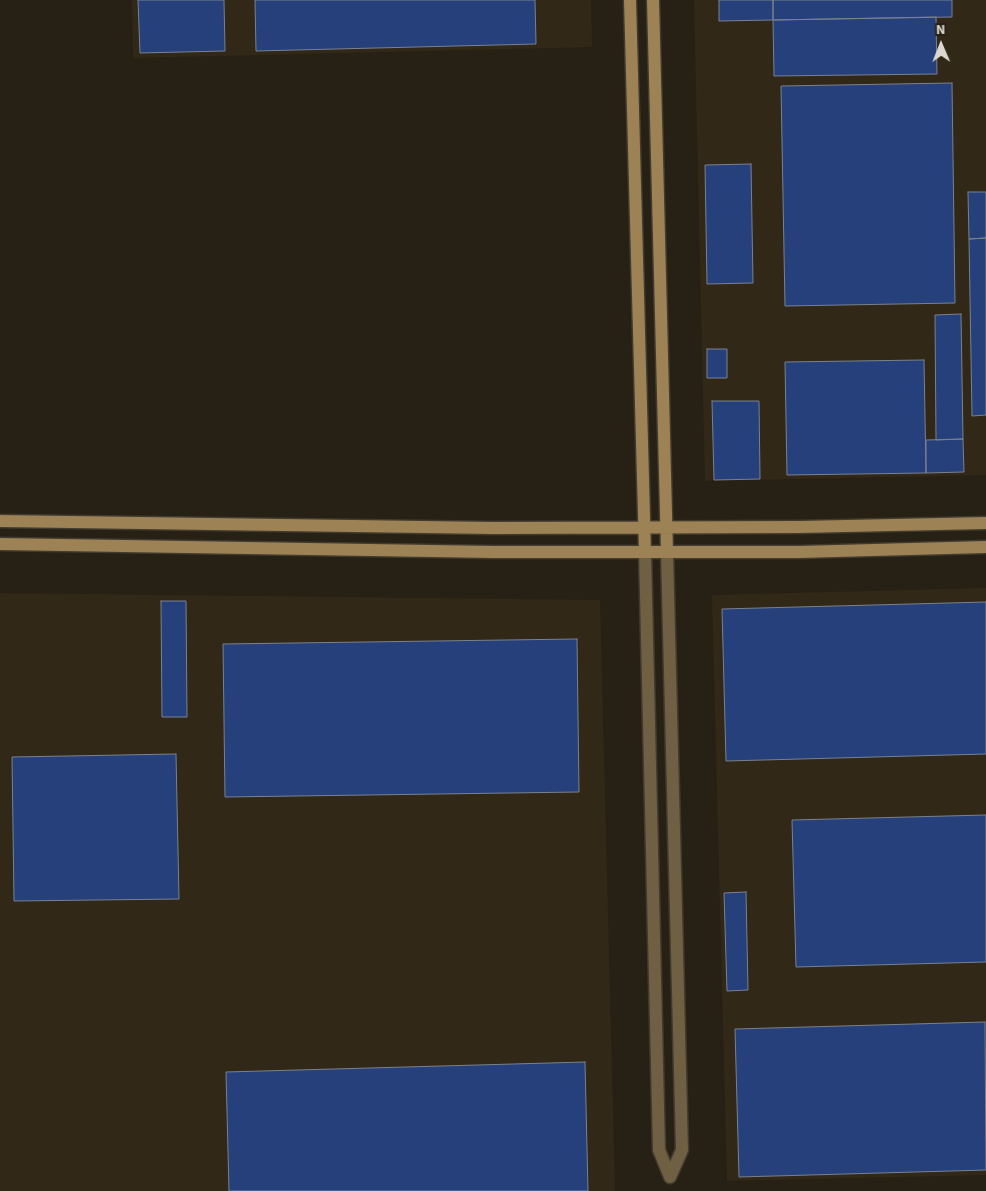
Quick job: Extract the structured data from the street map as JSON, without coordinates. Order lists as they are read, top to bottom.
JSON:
{
  "north": "top"
}
